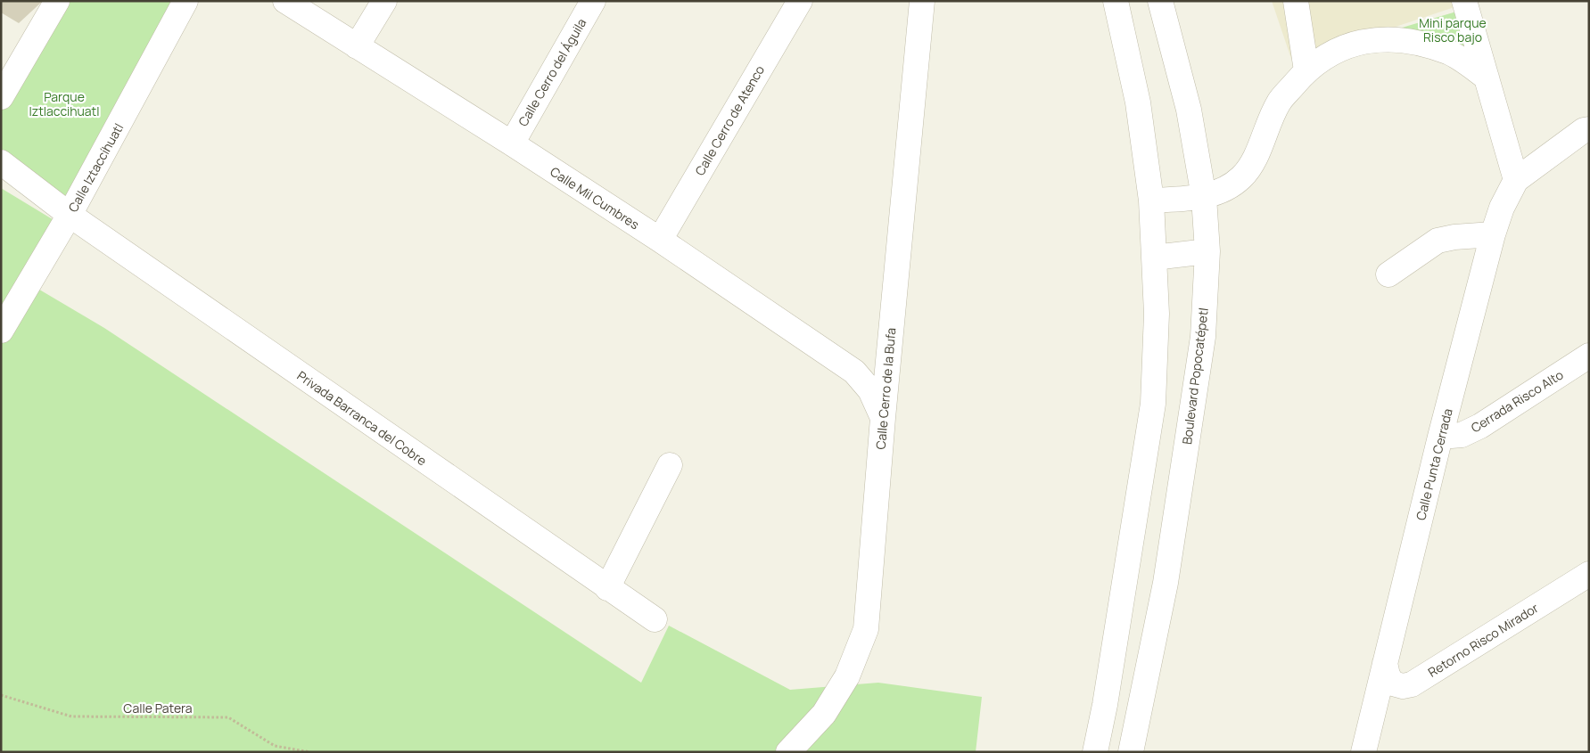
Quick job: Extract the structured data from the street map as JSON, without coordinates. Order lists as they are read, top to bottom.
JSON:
{
  "streets": {
    "street": [
      "Calle Cerro del Águila",
      "Calle Cerro de Atenco",
      "Calle Iztaccíhuatl",
      "Calle Mil Cumbres",
      "Boulevard Popocatépetl",
      "Calle Cerro de la Bufa",
      "Cerrada Risco Alto",
      "Privada Barranca del Cobre",
      "Calle Punta Cerrada",
      "Retorno Risco Mirador"
    ],
    "path": ["Calle Patera"]
  },
  "crossings": [
    ["Calle Cerro del Águila", "Calle Mil Cumbres"],
    ["Calle Cerro de Atenco", "Calle Mil Cumbres"],
    ["Calle Iztaccíhuatl", "Privada Barranca del Cobre"],
    ["Calle Mil Cumbres", "Calle Cerro de la Bufa"],
    ["Cerrada Risco Alto", "Calle Punta Cerrada"],
    ["Calle Punta Cerrada", "Retorno Risco Mirador"]
  ],
  "parks": ["Mini parque Risco bajo", "Parque Iztlaccihuatl"]
}
